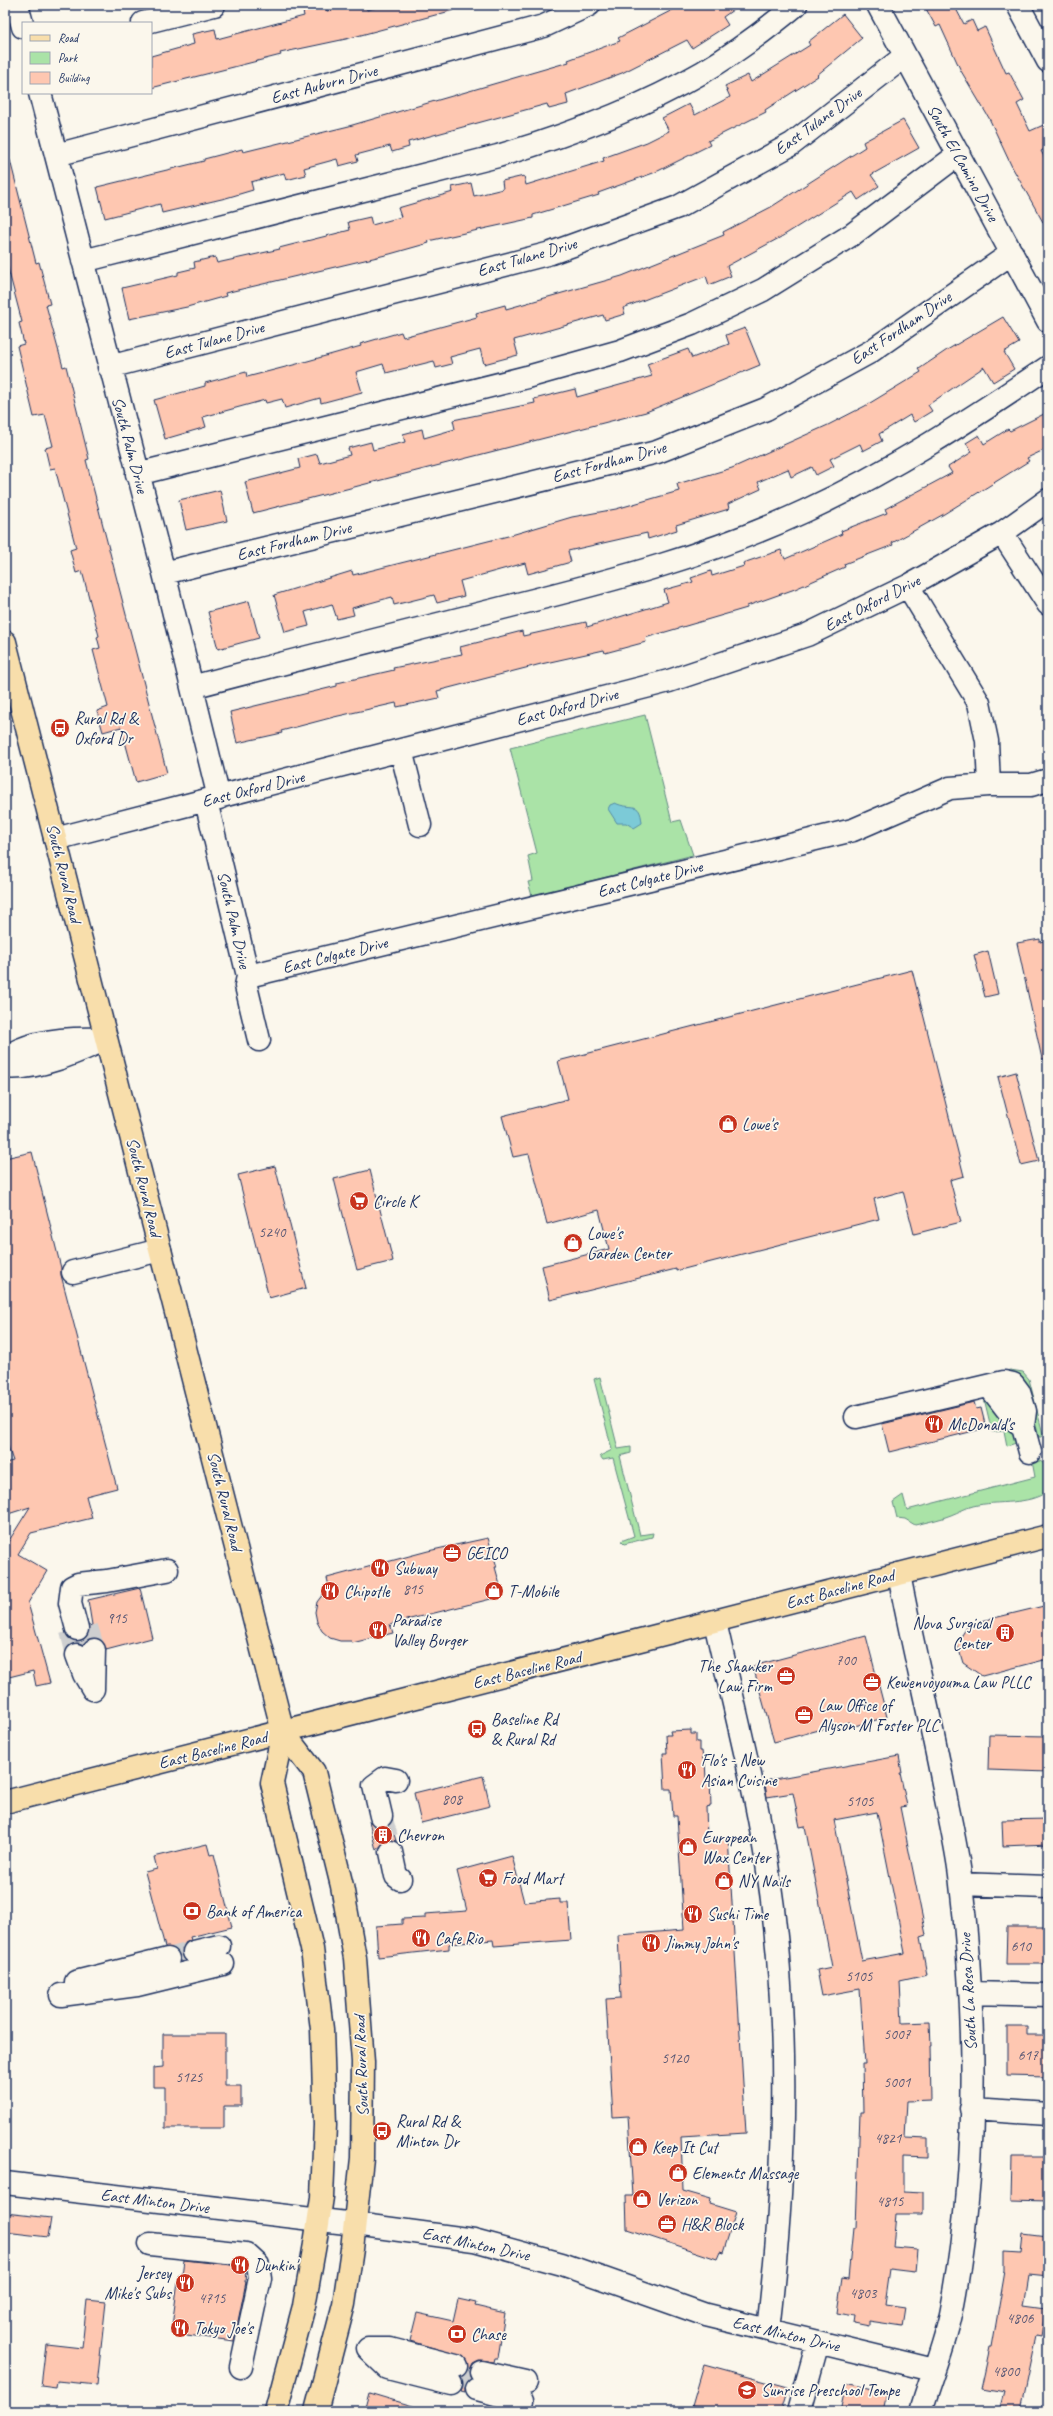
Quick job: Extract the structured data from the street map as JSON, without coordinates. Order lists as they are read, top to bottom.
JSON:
{
  "streets": {
    "main road": ["South Rural Road", "East Baseline Road"],
    "street": [
      "East Auburn Drive",
      "East Tulane Drive",
      "South El Camino Drive",
      "East Fordham Drive",
      "South Palm Drive",
      "East Oxford Drive",
      "East Colgate Drive",
      "South La Rosa Drive",
      "East Minton Drive"
    ]
  },
  "crossings": [
    ["East Auburn Drive", "South Palm Drive"],
    ["East Tulane Drive", "South El Camino Drive"],
    ["East Tulane Drive", "South Palm Drive"],
    ["South El Camino Drive", "East Fordham Drive"],
    ["East Fordham Drive", "South Palm Drive"],
    ["South Palm Drive", "East Oxford Drive"],
    ["South Palm Drive", "East Colgate Drive"],
    ["East Oxford Drive", "South Rural Road"],
    ["South Rural Road", "East Baseline Road"],
    ["South Rural Road", "East Minton Drive"],
    ["East Baseline Road", "South La Rosa Drive"],
    ["South La Rosa Drive", "East Minton Drive"]
  ],
  "places": {
    "bus stop": ["Rural Rd & Oxford Dr", "Baseline Rd & Rural Rd", "Rural Rd & Minton Dr"],
    "shop": [
      "Lowe's",
      "Lowe's Garden Center",
      "T-Mobile",
      "European Wax Center",
      "NY Nails",
      "Keep It Cut",
      "Elements Massage",
      "Verizon"
    ],
    "supermarket": ["Circle K", "Food Mart"],
    "restaurant": [
      "McDonald's",
      "Subway",
      "Chipotle",
      "Paradise Valley Burger",
      "Flo's - New Asian Cuisine",
      "Sushi Time",
      "Cafe Rio",
      "Jimmy John's",
      "Dunkin'",
      "Jersey Mike's Subs",
      "Tokyo Joe's"
    ],
    "office": [
      "GEICO",
      "The Shanker Law Firm",
      "Kewenvoyouma Law PLLC",
      "Law Office of Alyson M Foster PLC",
      "H&R Block"
    ],
    "building": ["Nova Surgical Center", "Chevron"],
    "bank": ["Bank of America", "Chase"],
    "school or university": ["Sunrise Preschool Tempe"]
  },
  "house_numbers": [
    "5240",
    "815",
    "915",
    "700",
    "808",
    "5105",
    "610",
    "5105",
    "5007",
    "617",
    "5120",
    "5125",
    "5001",
    "4821",
    "4815",
    "4803",
    "4715",
    "4806",
    "4800"
  ],
  "legend": ["Road", "Park", "Building"]
}
